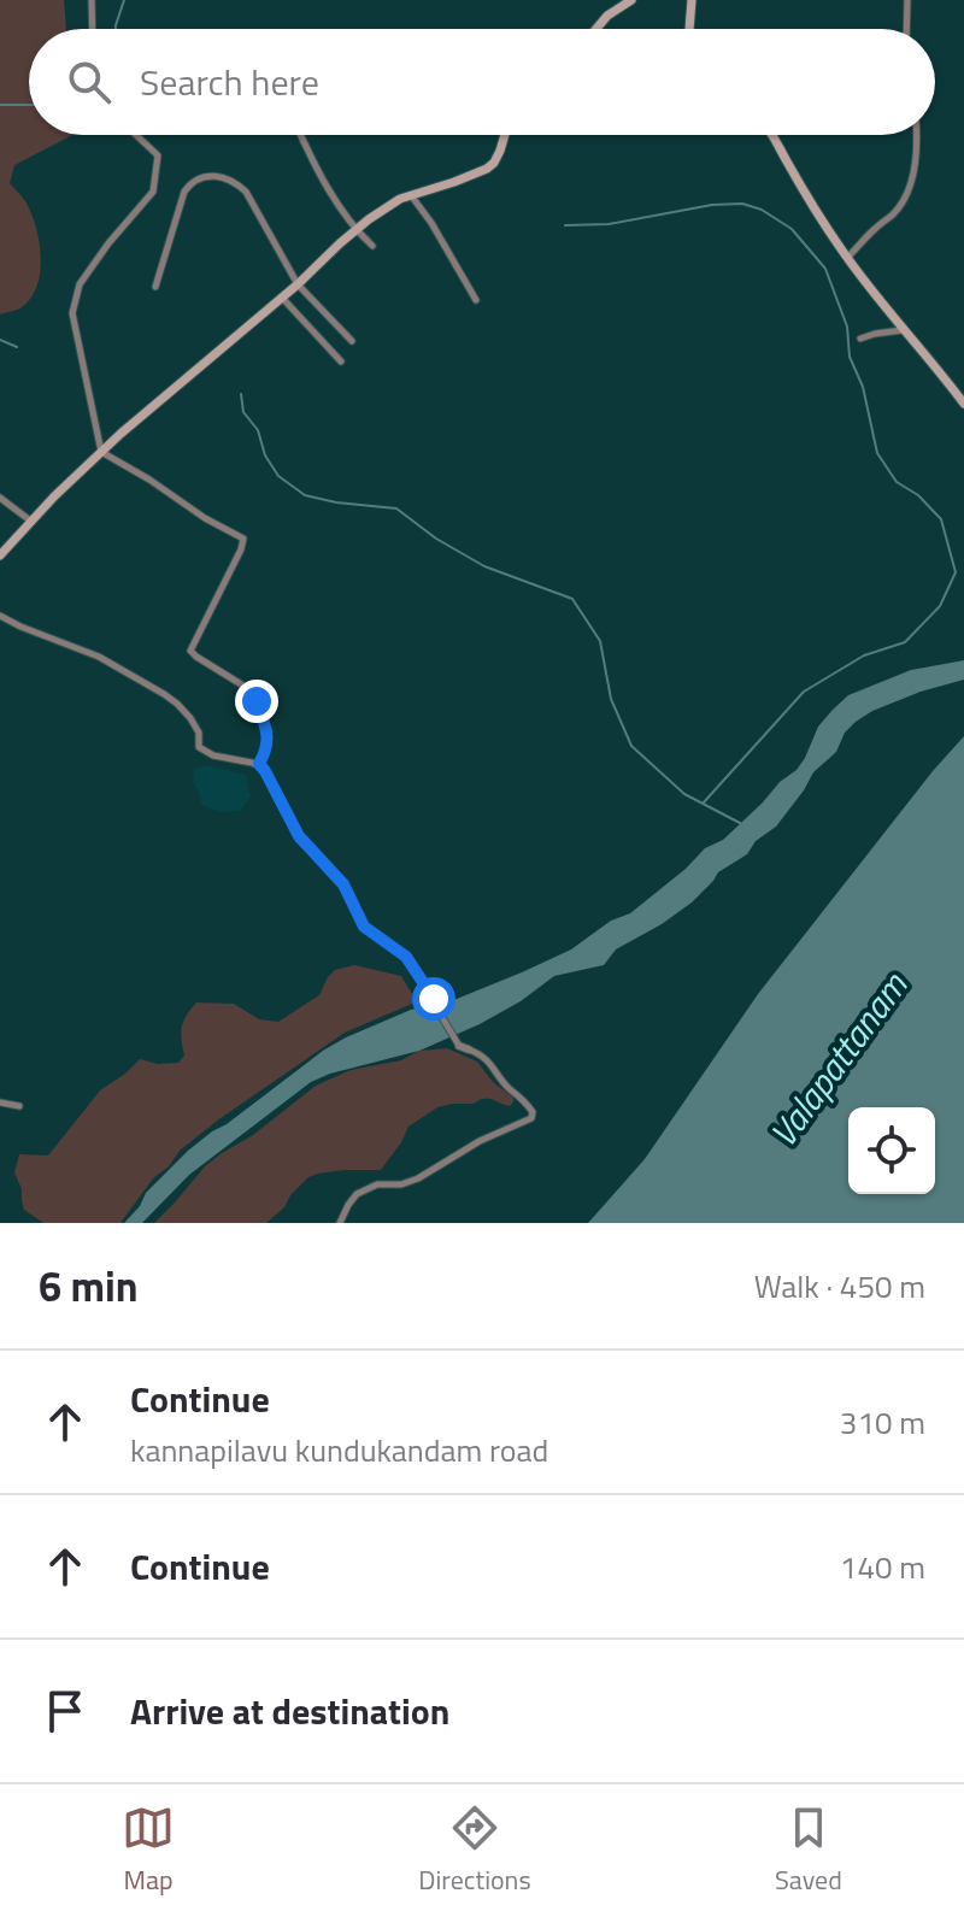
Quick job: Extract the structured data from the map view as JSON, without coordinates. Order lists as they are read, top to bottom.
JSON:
{
  "water": ["Valapattanam"],
  "page": {
    "search": "Search here",
    "heading": ["6 min", "Walk · 450 m"],
    "list": [
      ["Continue", "kannapilavu kundukandam road", "310 m"],
      ["Continue", "140 m"],
      "Arrive at destination"
    ],
    "nav": ["Map", "Directions", "Saved"]
  }
}
